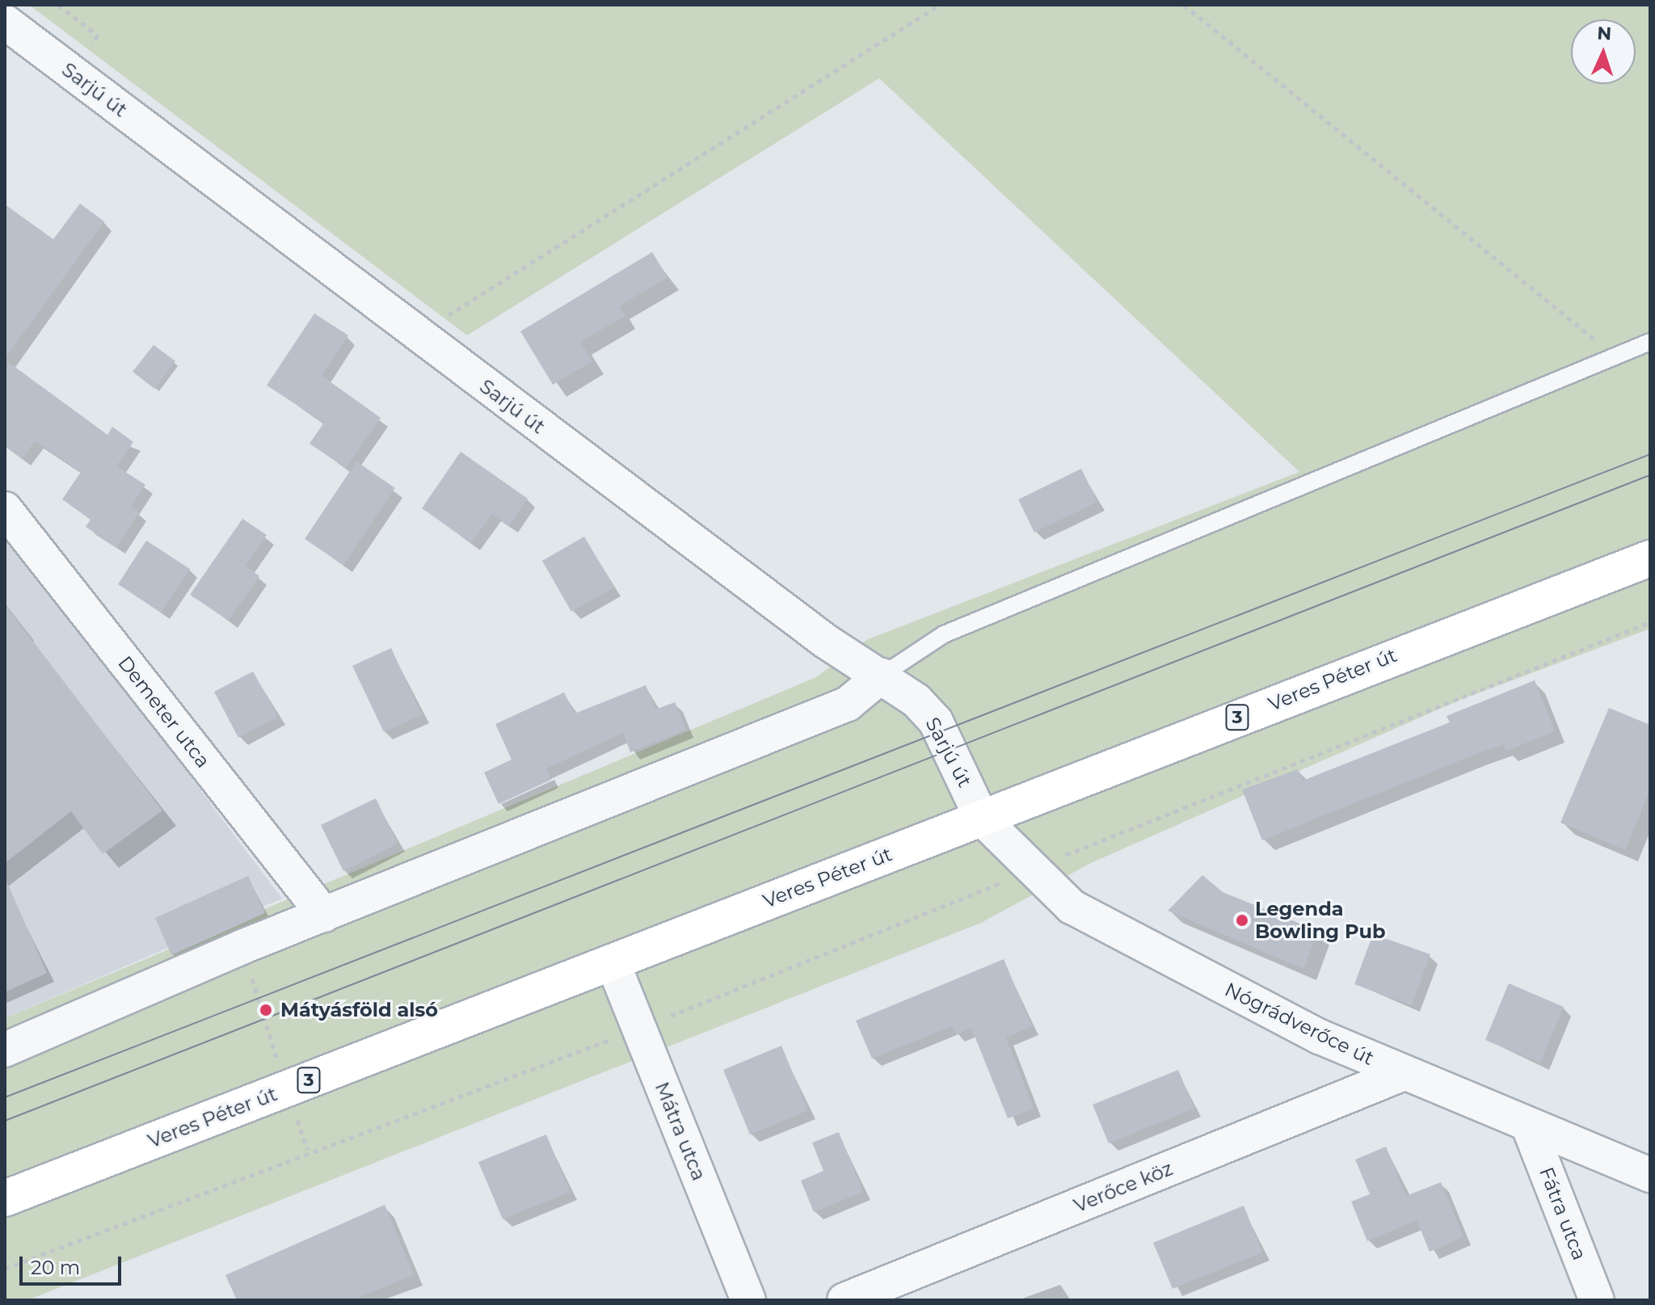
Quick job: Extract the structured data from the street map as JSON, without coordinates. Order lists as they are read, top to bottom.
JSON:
{
  "streets": {
    "main road": ["Veres Péter út", "3"],
    "street": [
      "Sarjú út",
      "Demeter utca",
      "Nógrádverőce út",
      "Mátra utca",
      "Verőce köz",
      "Fátra utca"
    ]
  },
  "crossings": [
    ["Sarjú út", "Veres Péter út"],
    ["Sarjú út", "Nógrádverőce út"],
    ["Veres Péter út", "Nógrádverőce út"],
    ["Veres Péter út", "Mátra utca"],
    ["Nógrádverőce út", "Verőce köz"],
    ["Nógrádverőce út", "Fátra utca"]
  ],
  "places": ["Legenda Bowling Pub", "Mátyásföld alsó"],
  "scale_bar": "20 m",
  "north": "top"
}
